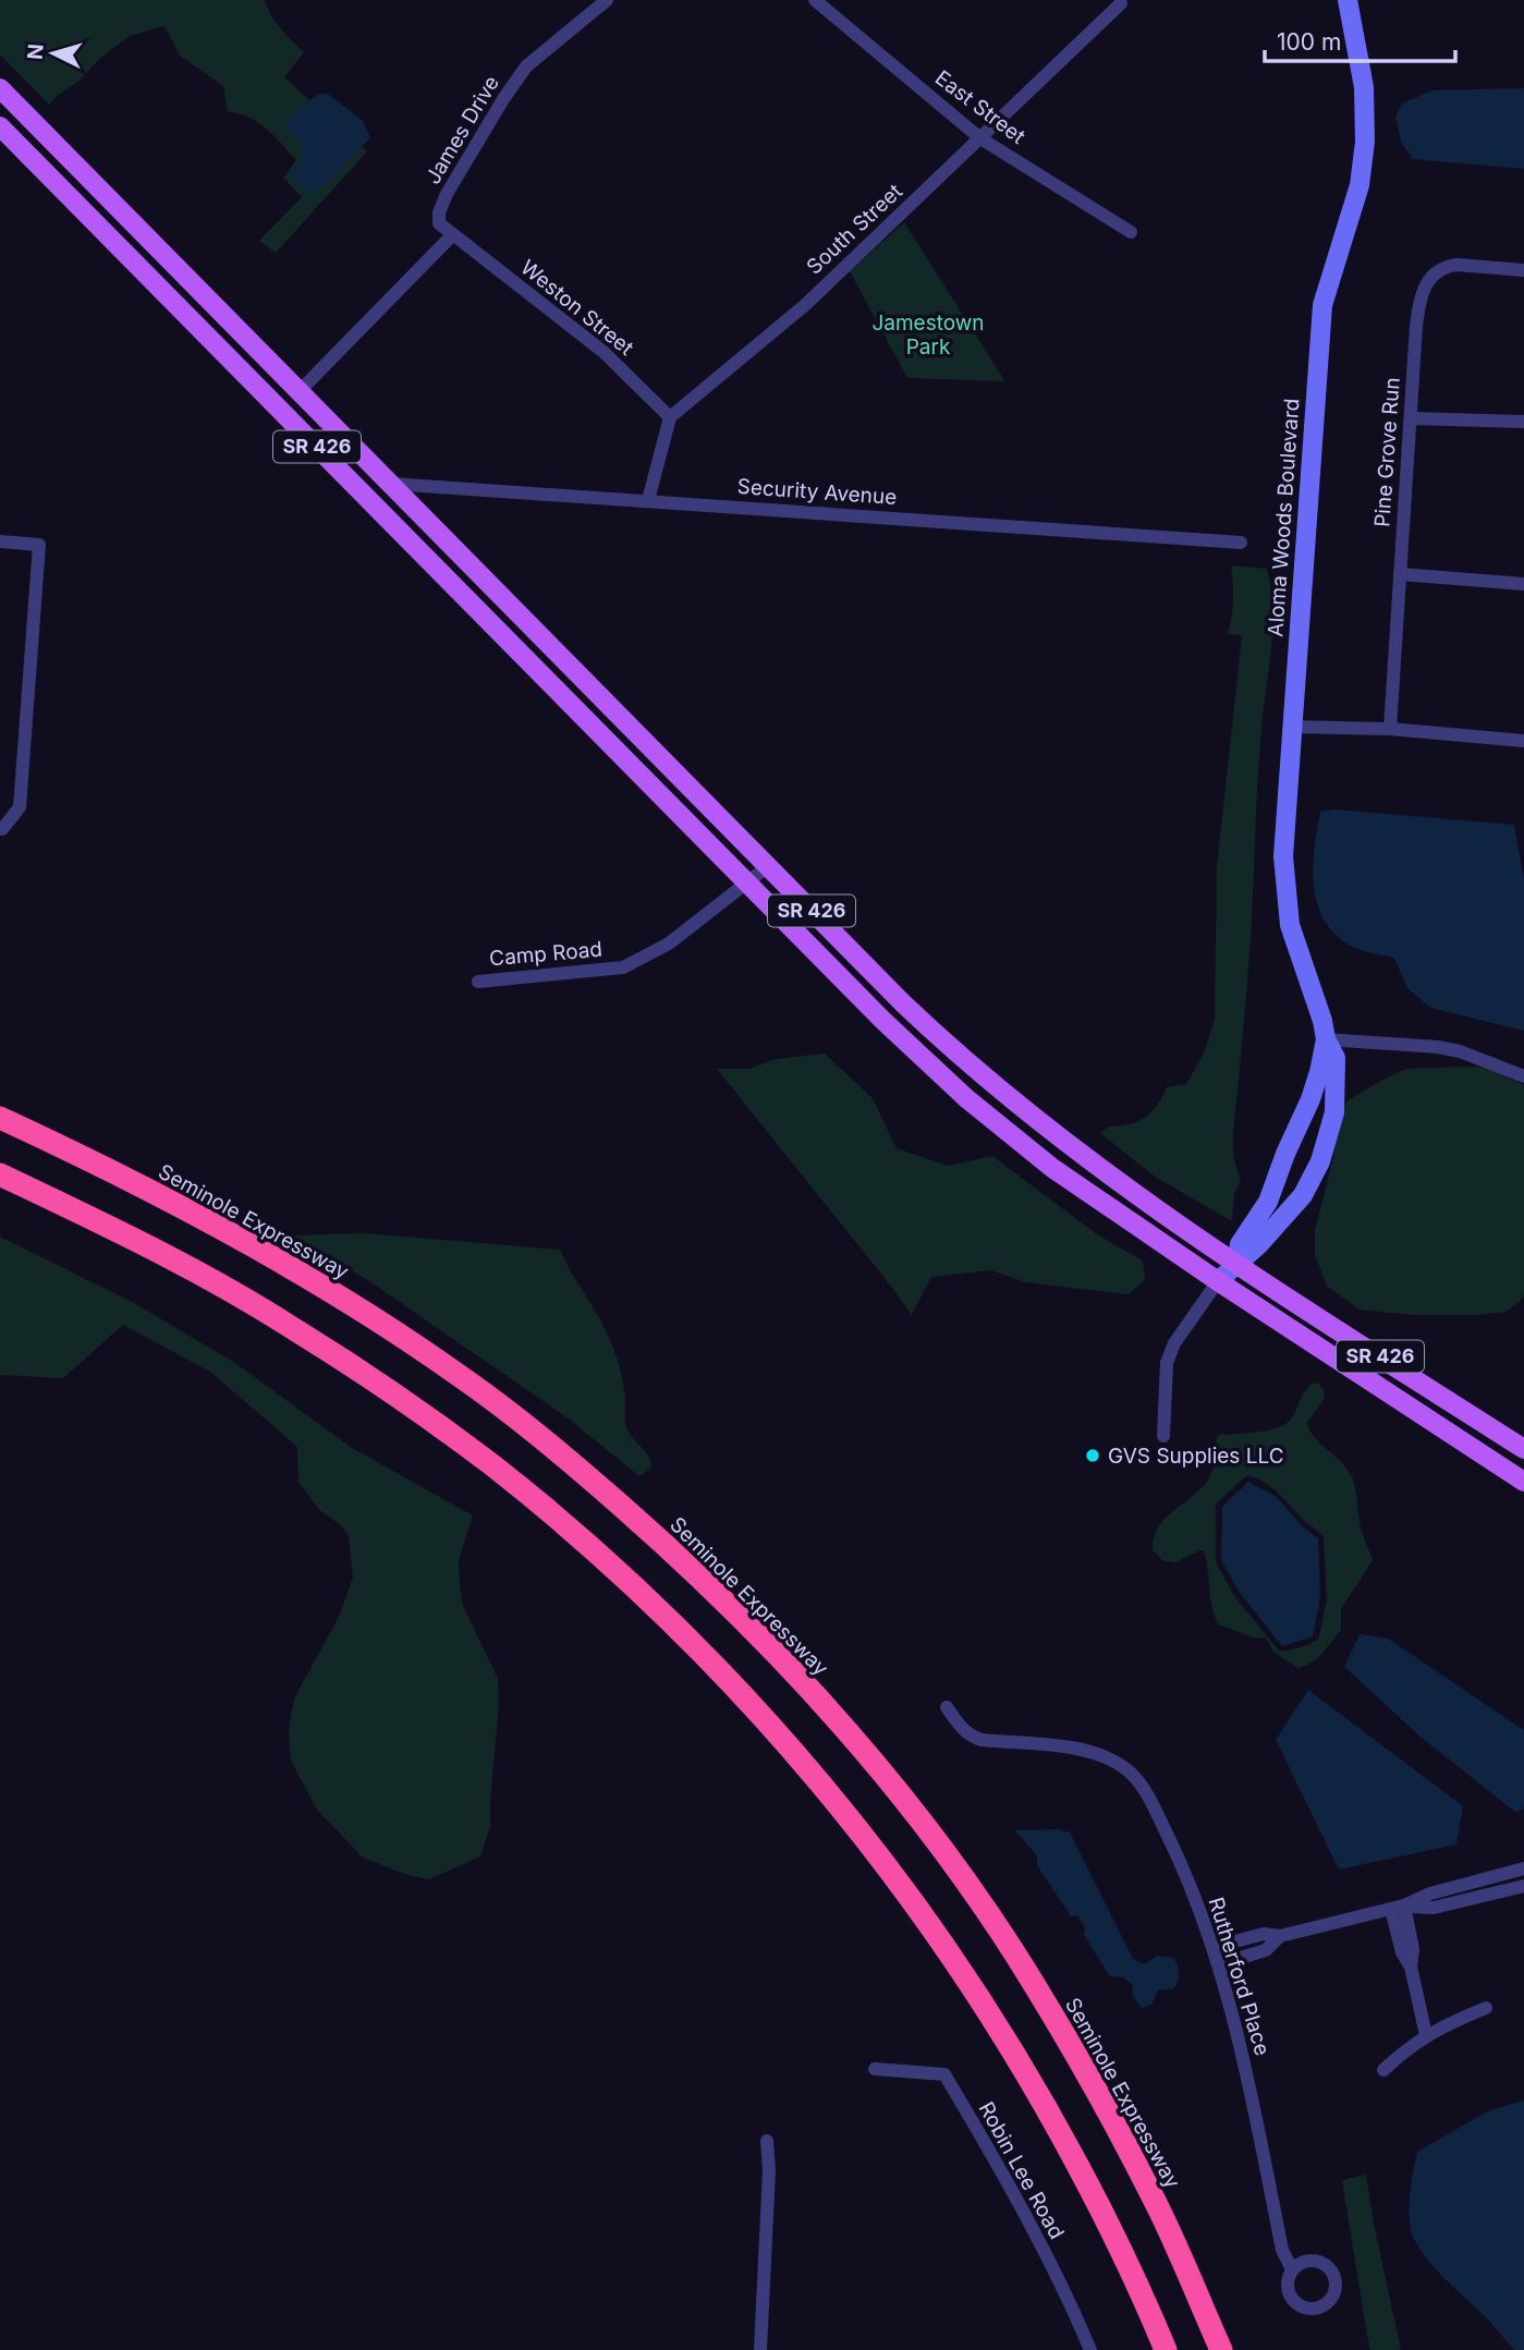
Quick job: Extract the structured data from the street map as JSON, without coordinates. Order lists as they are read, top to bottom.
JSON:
{
  "streets": {
    "highway": ["Seminole Expressway"],
    "main road": ["SR 426"],
    "street": [
      "East Street",
      "James Drive",
      "South Street",
      "Weston Street",
      "Pine Grove Run",
      "Security Avenue",
      "Aloma Woods Boulevard",
      "Camp Road",
      "Rutherford Place",
      "Robin Lee Road"
    ]
  },
  "crossings": [
    ["East Street", "South Street"],
    ["James Drive", "Weston Street"],
    ["South Street", "Weston Street"],
    ["SR 426", "Security Avenue"],
    ["SR 426", "Aloma Woods Boulevard"],
    ["SR 426", "Camp Road"]
  ],
  "parks": ["Jamestown Park"],
  "places": ["GVS Supplies LLC"],
  "scale_bar": "100 m",
  "north": "left"
}
